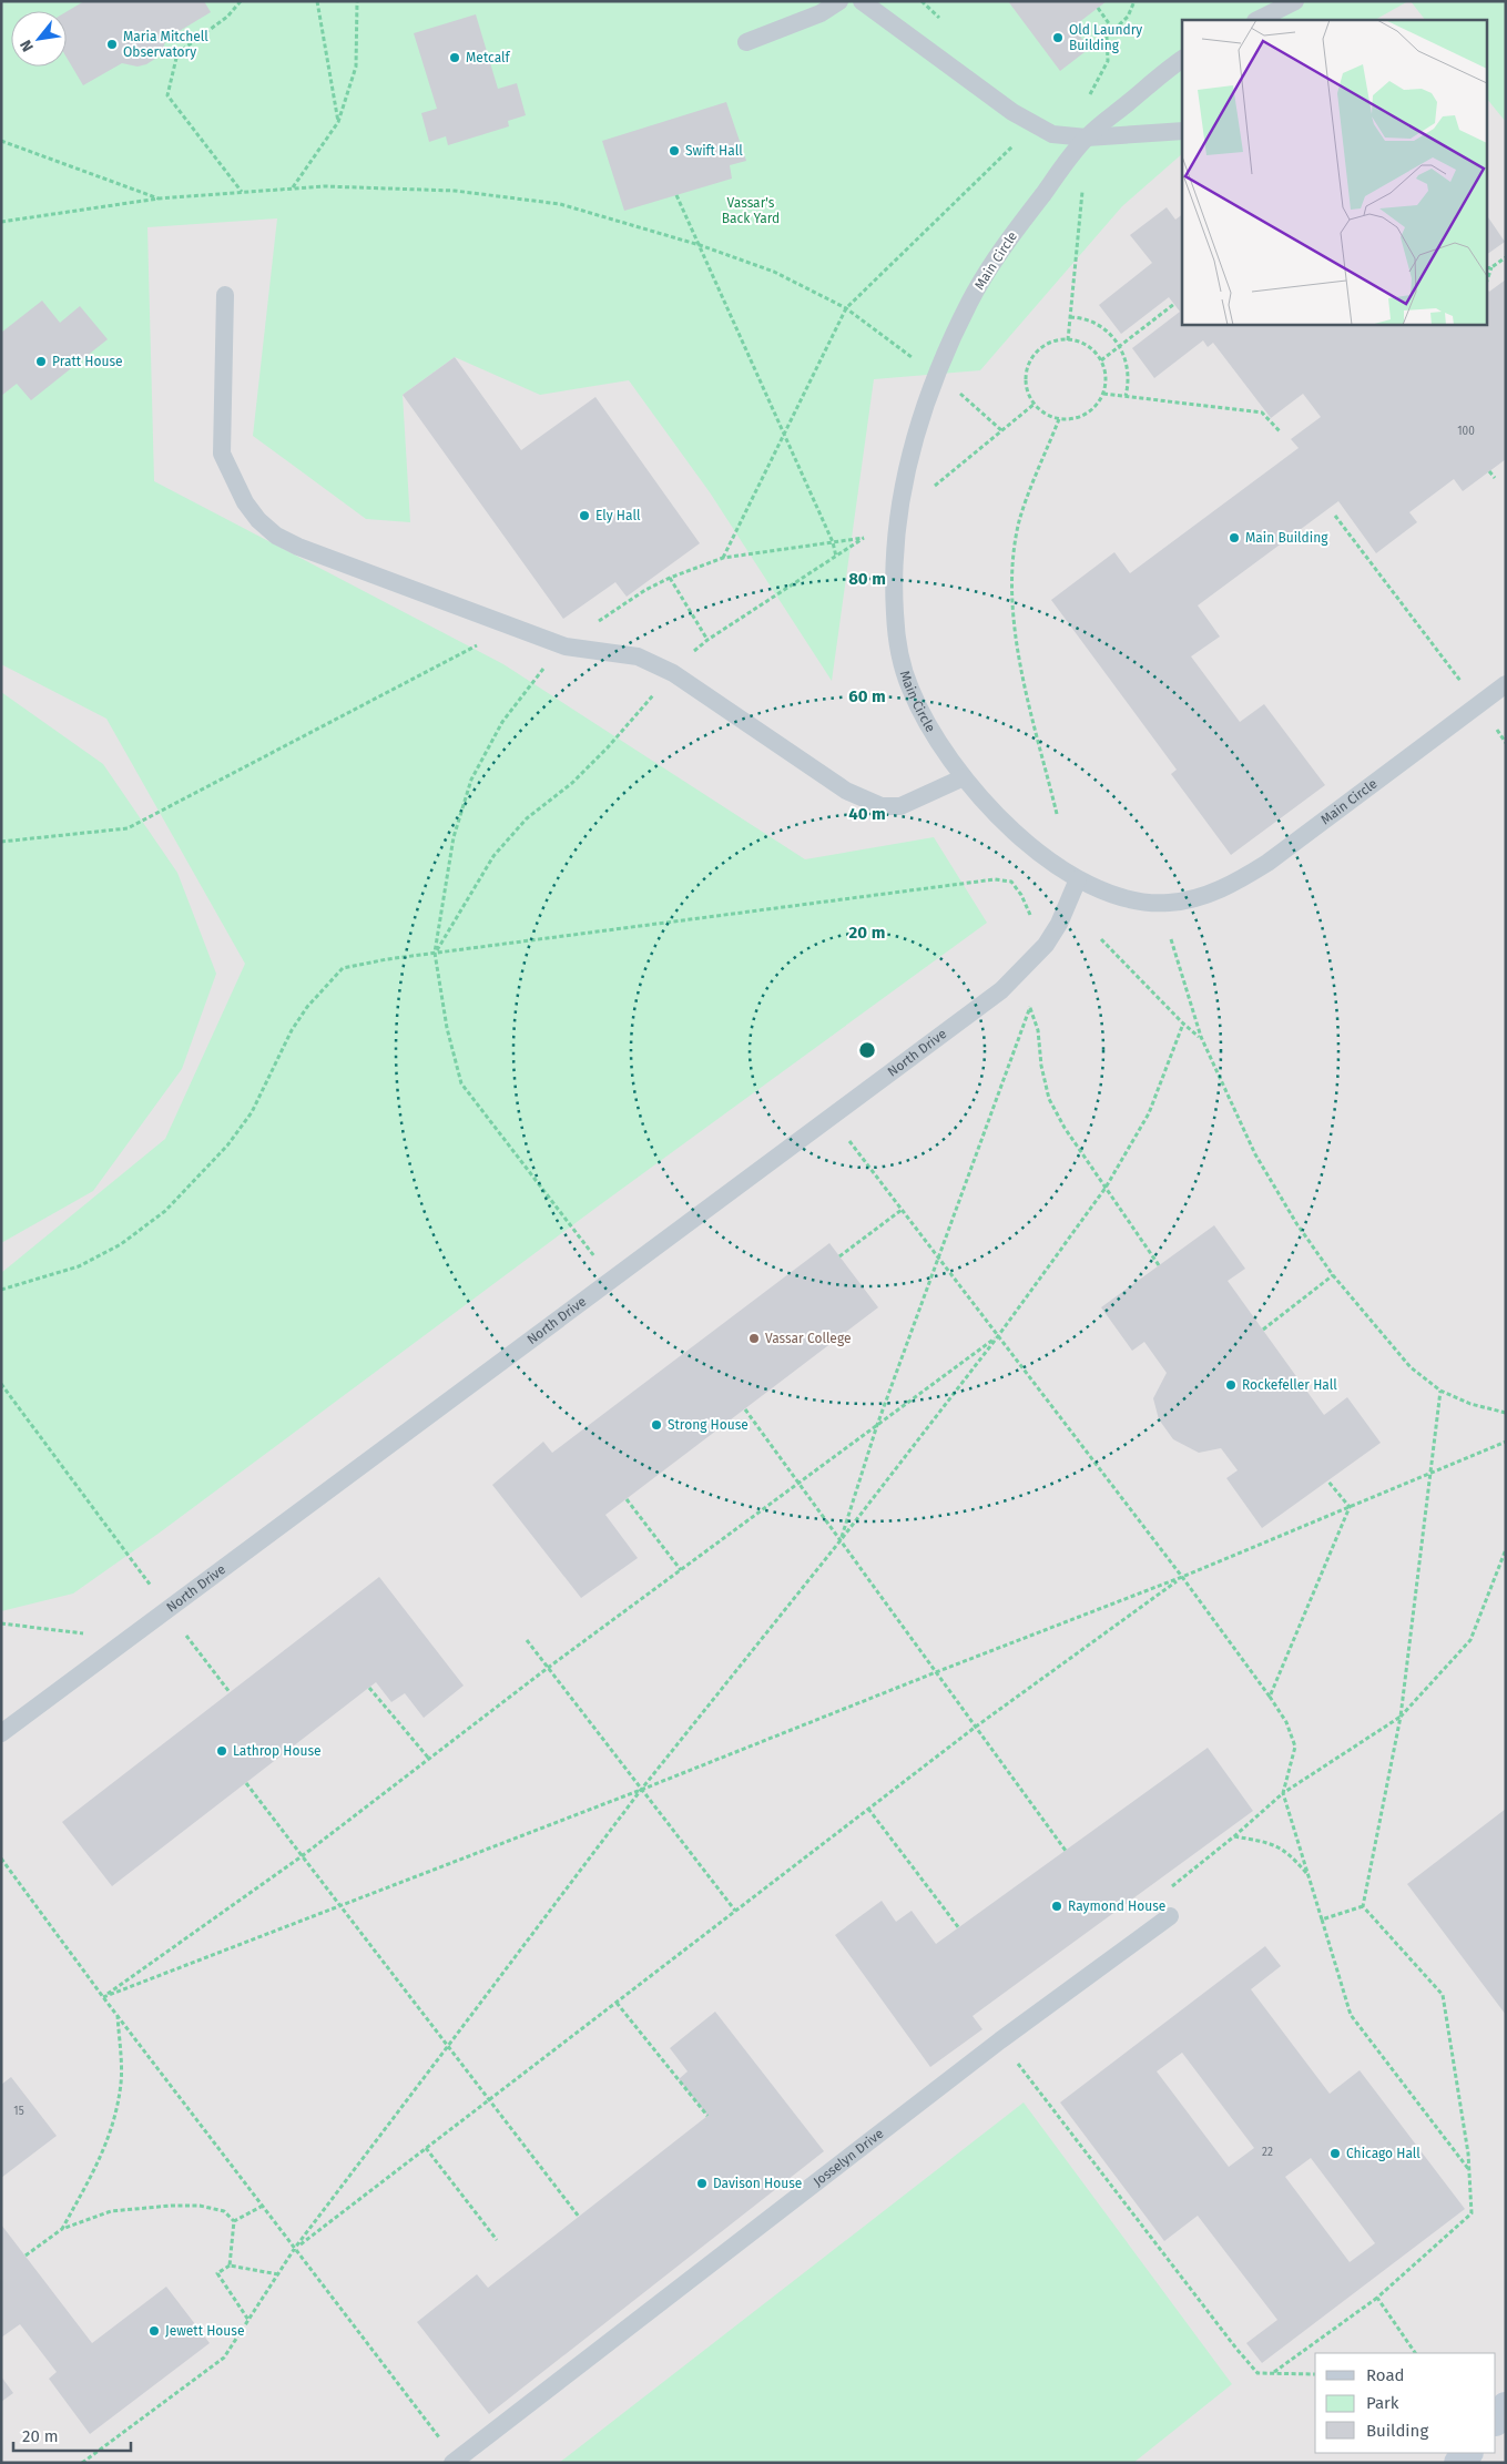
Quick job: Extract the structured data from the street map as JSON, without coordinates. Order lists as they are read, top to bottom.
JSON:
{
  "streets": {
    "lane": ["Main Circle", "North Drive", "Josselyn Drive"]
  },
  "crossings": [
    ["Main Circle", "North Drive"]
  ],
  "parks": ["Vassar's Back Yard"],
  "places": [
    "Old Laundry Building",
    "Maria Mitchell Observatory",
    "Metcalf",
    "Swift Hall",
    "Pratt House",
    "Ely Hall",
    "Main Building",
    "Vassar College",
    "Rockefeller Hall",
    "Strong House",
    "Lathrop House",
    "Raymond House",
    "Chicago Hall",
    "Davison House",
    "Jewett House"
  ],
  "house_numbers": ["100", "15", "22"],
  "legend": ["Road", "Park", "Building"],
  "scale_bar": "20 m",
  "north": "bottom left",
  "rings": [
    "80 m",
    "60 m",
    "40 m",
    "20 m"
  ]
}
